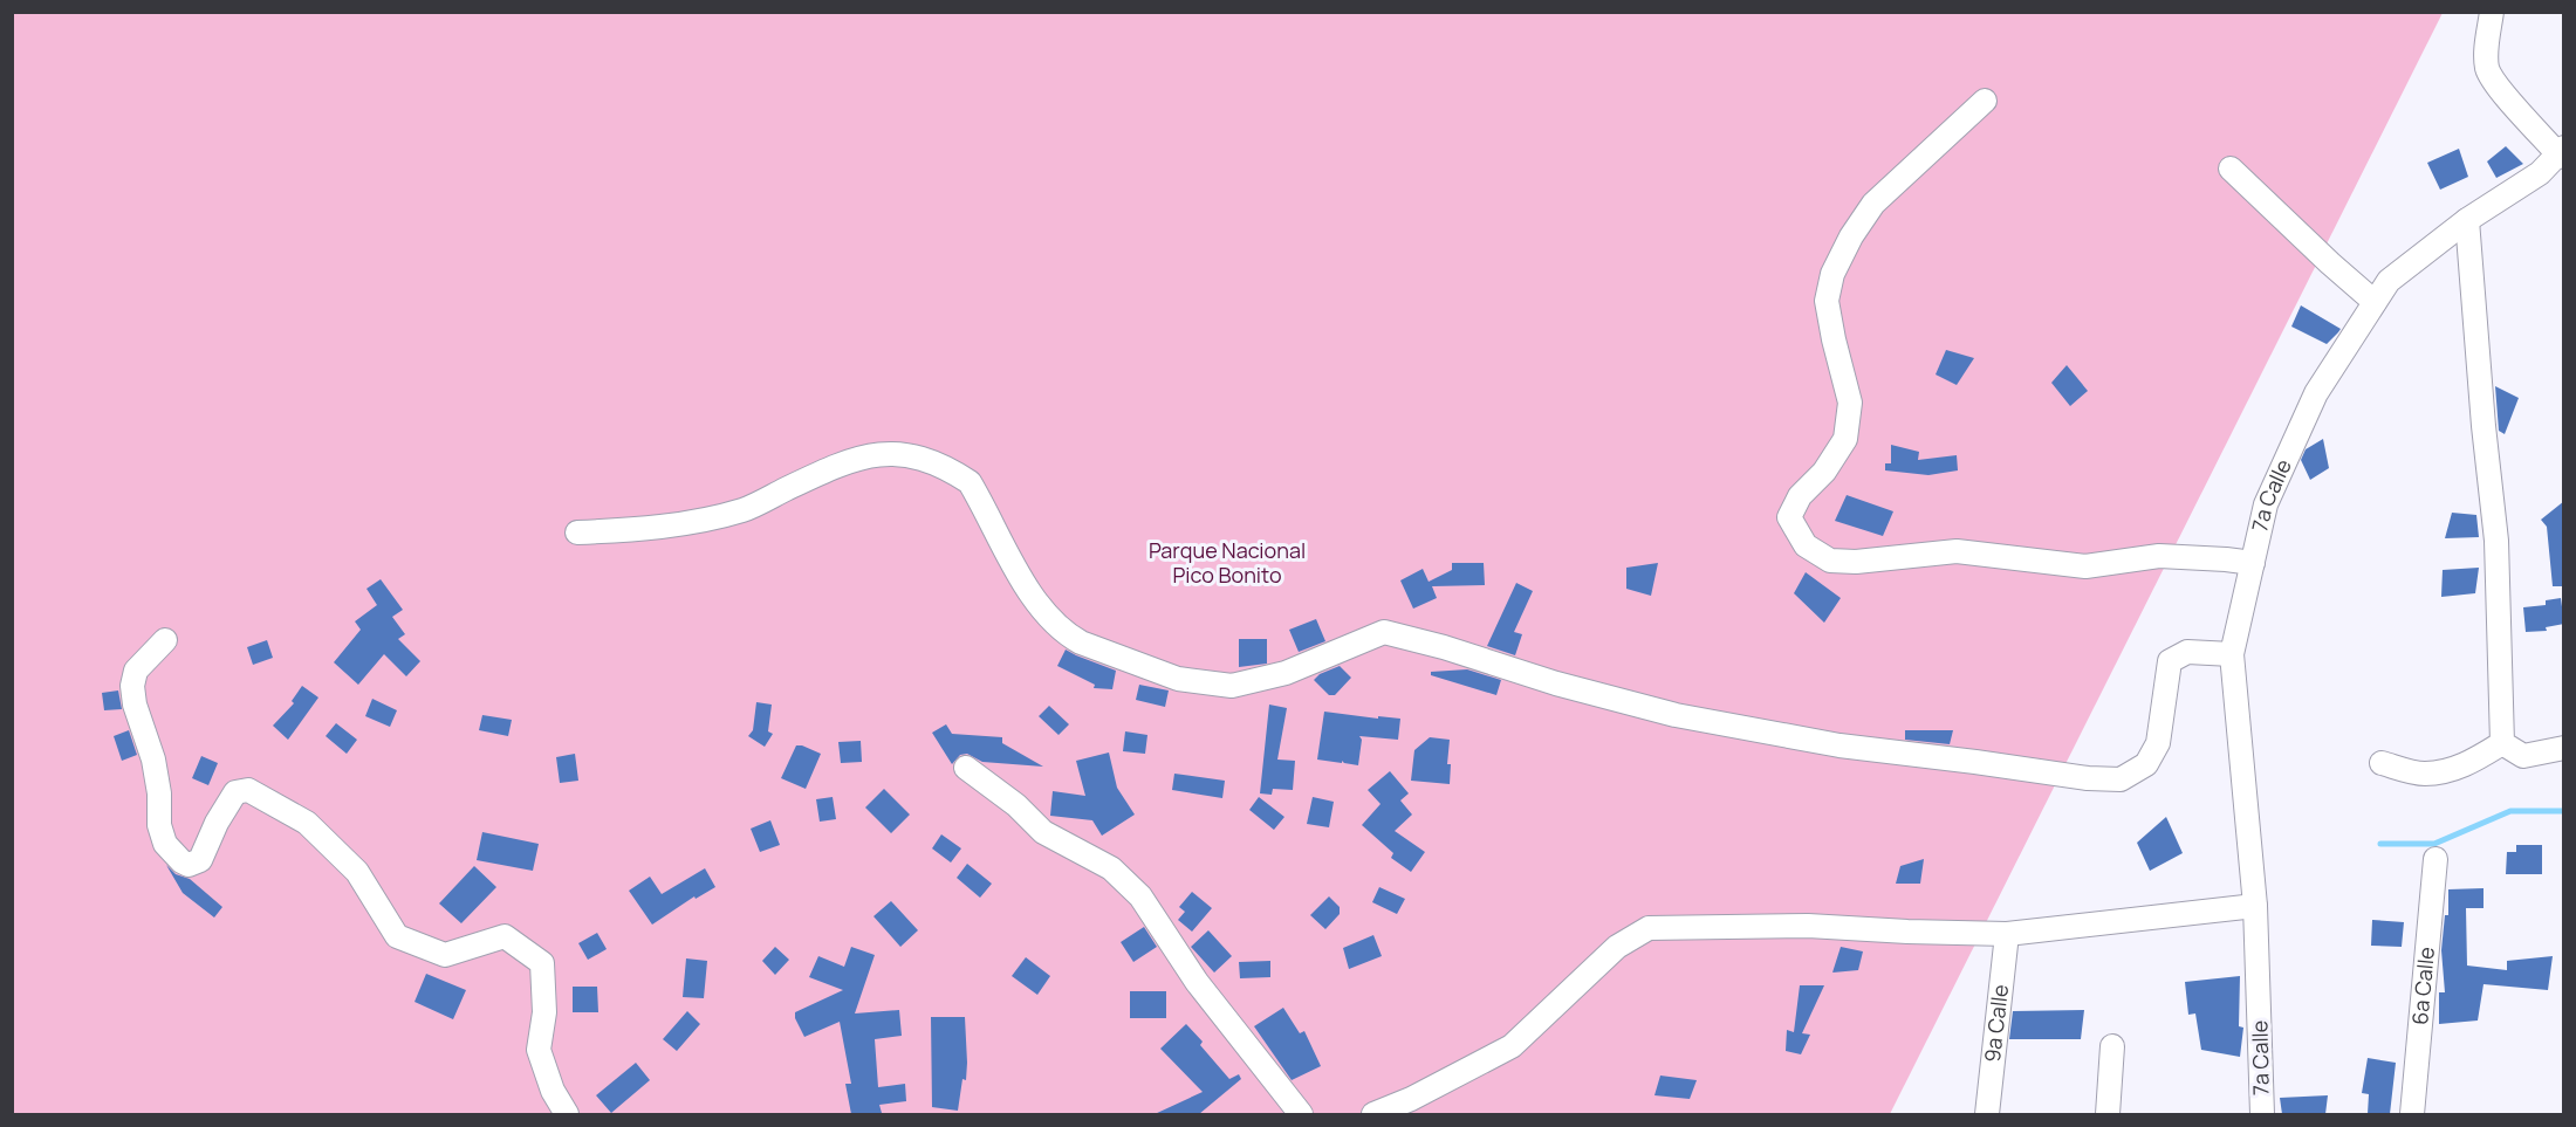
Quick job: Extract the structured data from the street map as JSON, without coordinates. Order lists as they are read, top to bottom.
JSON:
{
  "streets": {
    "street": ["7a Calle", "6a Calle", "9a Calle"]
  },
  "parks": ["Parque Nacional Pico Bonito"]
}
